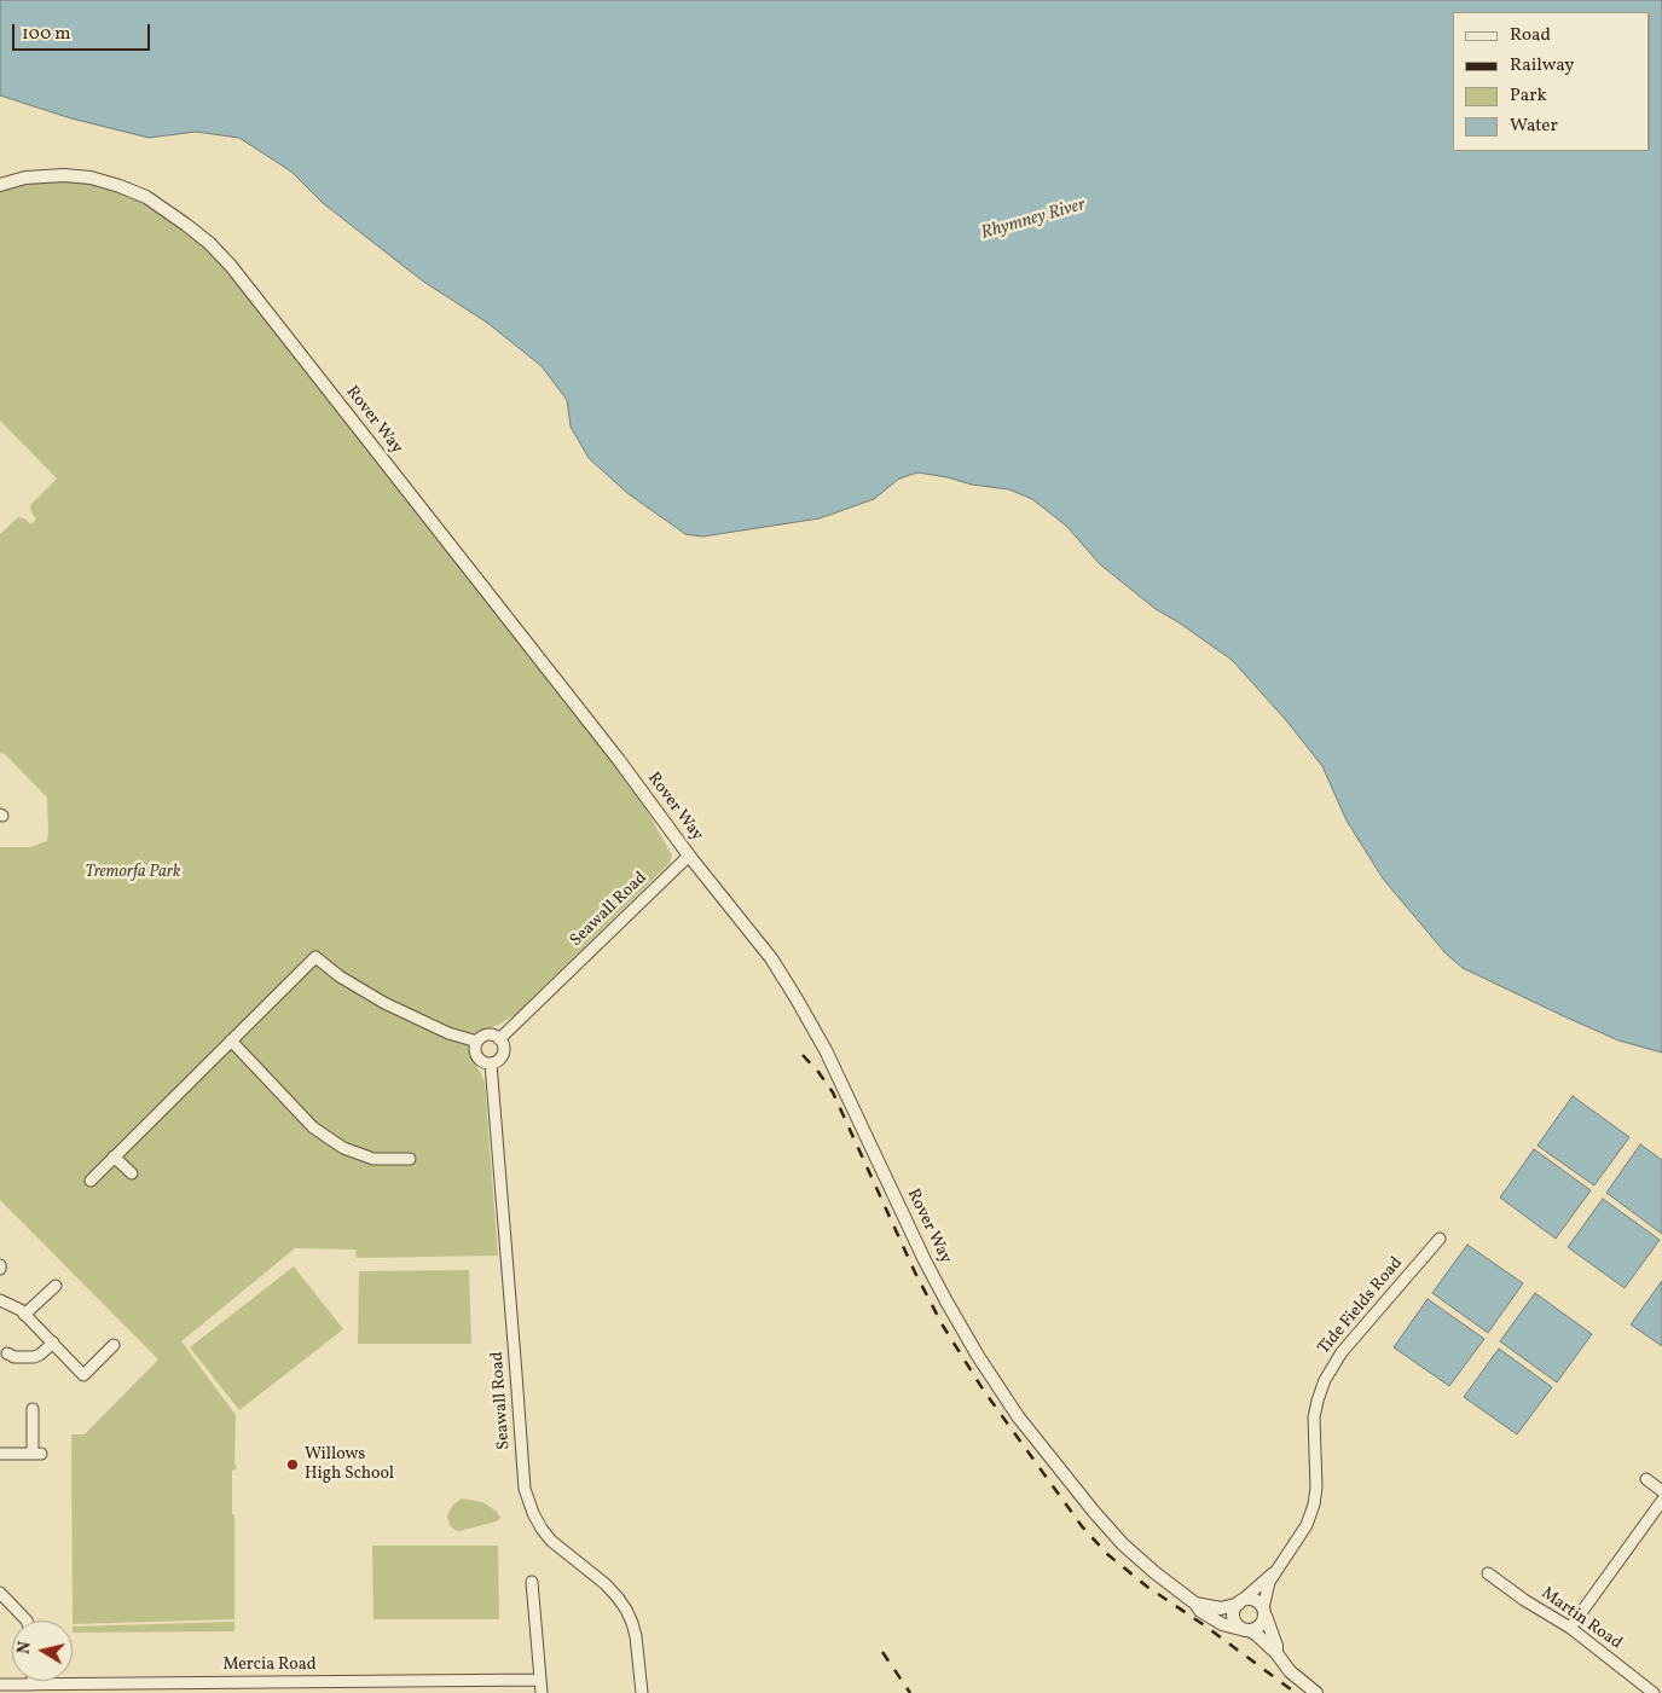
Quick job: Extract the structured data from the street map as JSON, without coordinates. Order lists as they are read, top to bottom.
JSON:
{
  "streets": {
    "street": [
      "Rover Way",
      "Seawall Road",
      "Tide Fields Road",
      "Martin Road",
      "Mercia Road"
    ]
  },
  "crossings": [
    ["Rover Way", "Seawall Road"],
    ["Rover Way", "Tide Fields Road"]
  ],
  "water": ["Rhymney River"],
  "parks": ["Tremorfa Park"],
  "places": ["Willows High School"],
  "legend": [
    "Road",
    "Railway",
    "Park",
    "Water"
  ],
  "scale_bar": "100 m",
  "north": "left"
}
